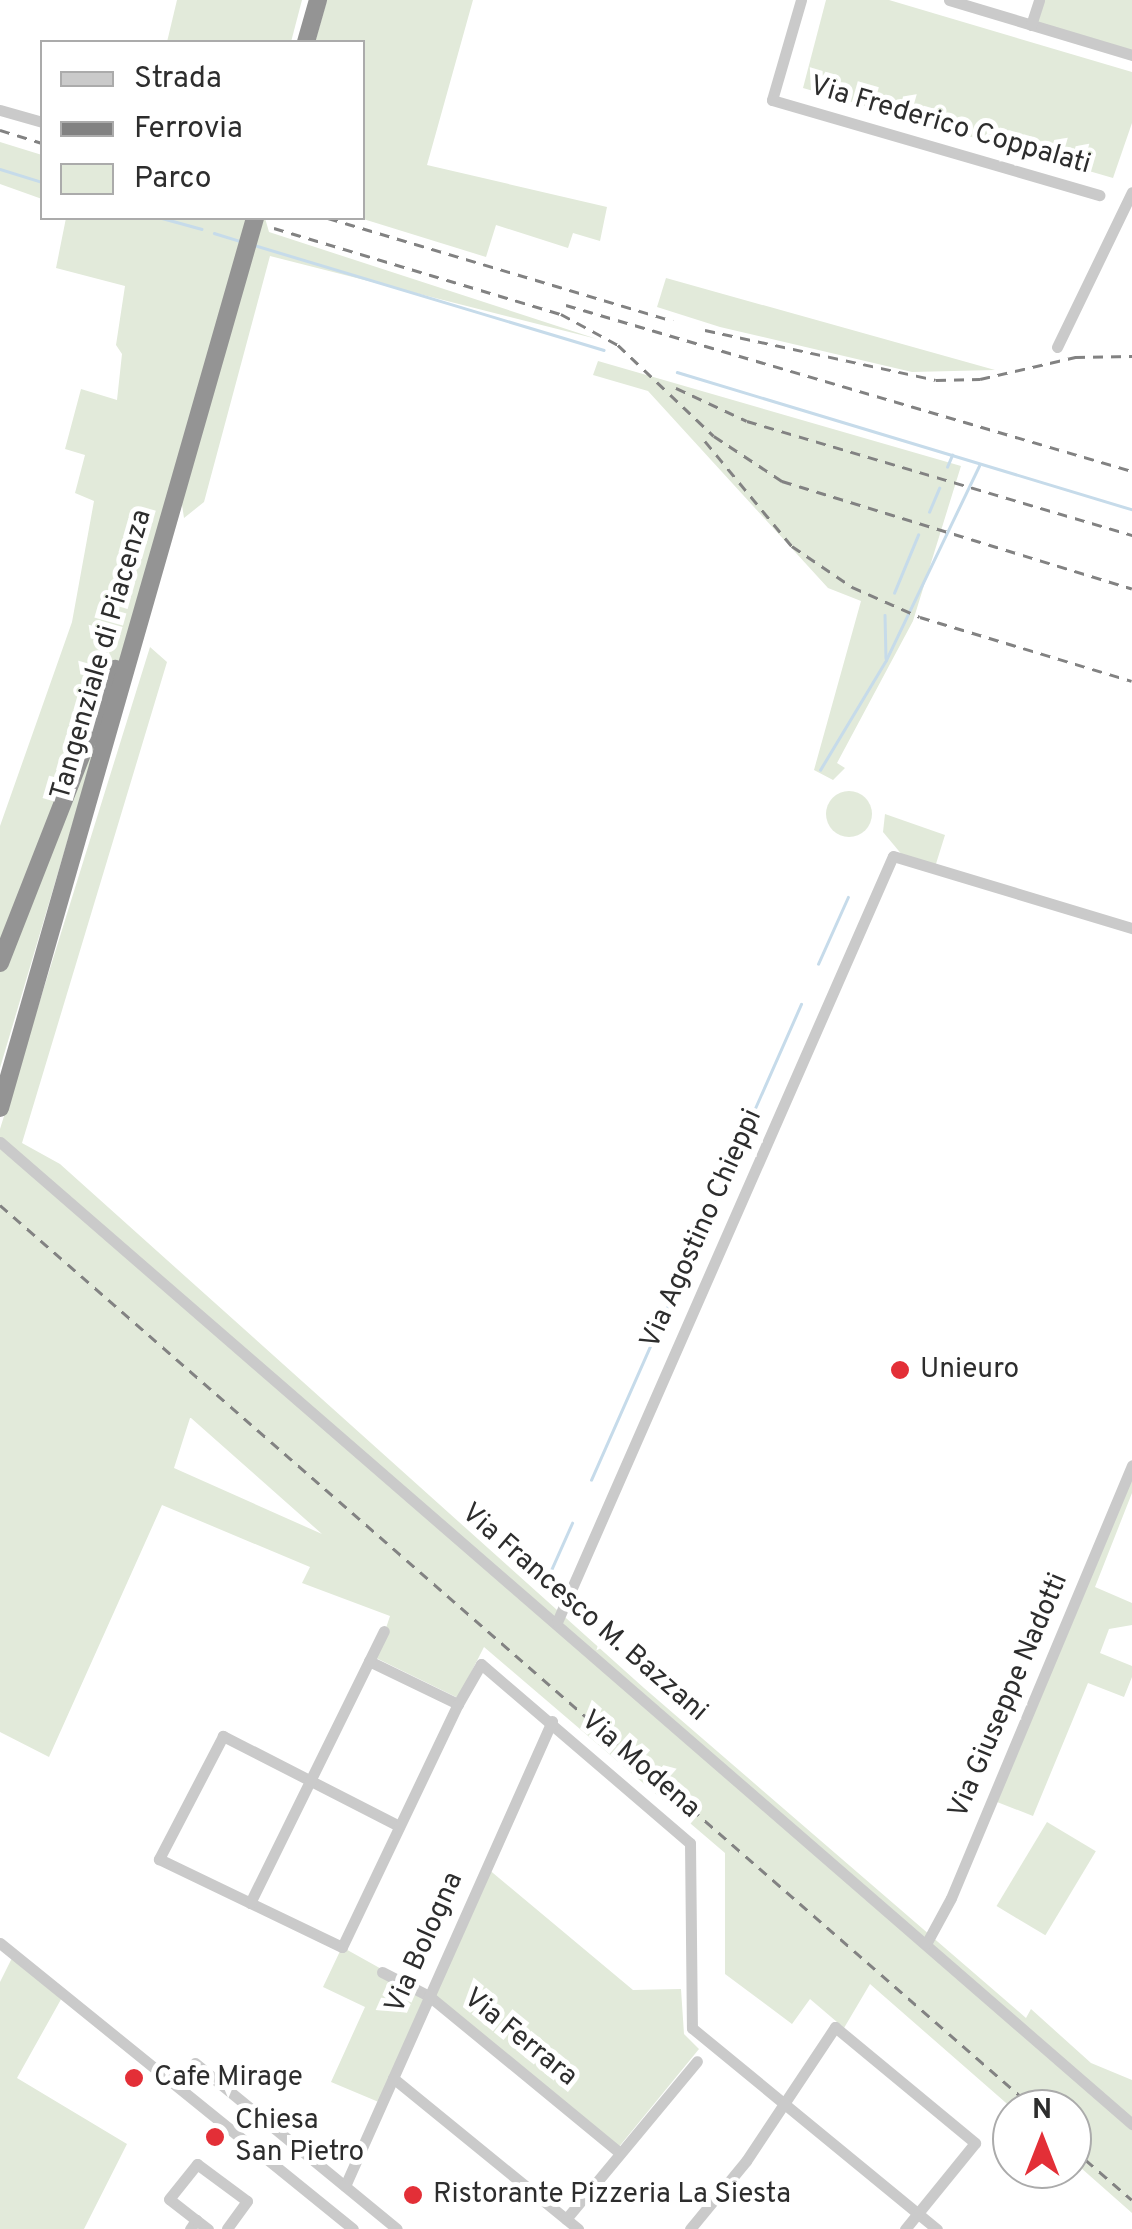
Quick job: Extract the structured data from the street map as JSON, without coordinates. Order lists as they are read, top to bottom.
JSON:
{
  "streets": {
    "highway": ["Tangenziale di Piacenza"],
    "street": [
      "Via Frederico Coppalati",
      "Via Agostino Chieppi",
      "Via Francesco M. Bazzani",
      "Via Giuseppe Nadotti",
      "Via Modena",
      "Via Bologna",
      "Via Ferrara"
    ]
  },
  "crossings": [
    ["Via Agostino Chieppi", "Via Francesco M. Bazzani"],
    ["Via Francesco M. Bazzani", "Via Giuseppe Nadotti"],
    ["Via Modena", "Via Bologna"],
    ["Via Bologna", "Via Ferrara"]
  ],
  "places": [
    "Unieuro",
    "Cafe Mirage",
    "Chiesa San Pietro",
    "Ristorante Pizzeria La Siesta"
  ],
  "legend": ["Strada", "Ferrovia", "Parco"],
  "north": "top"
}
